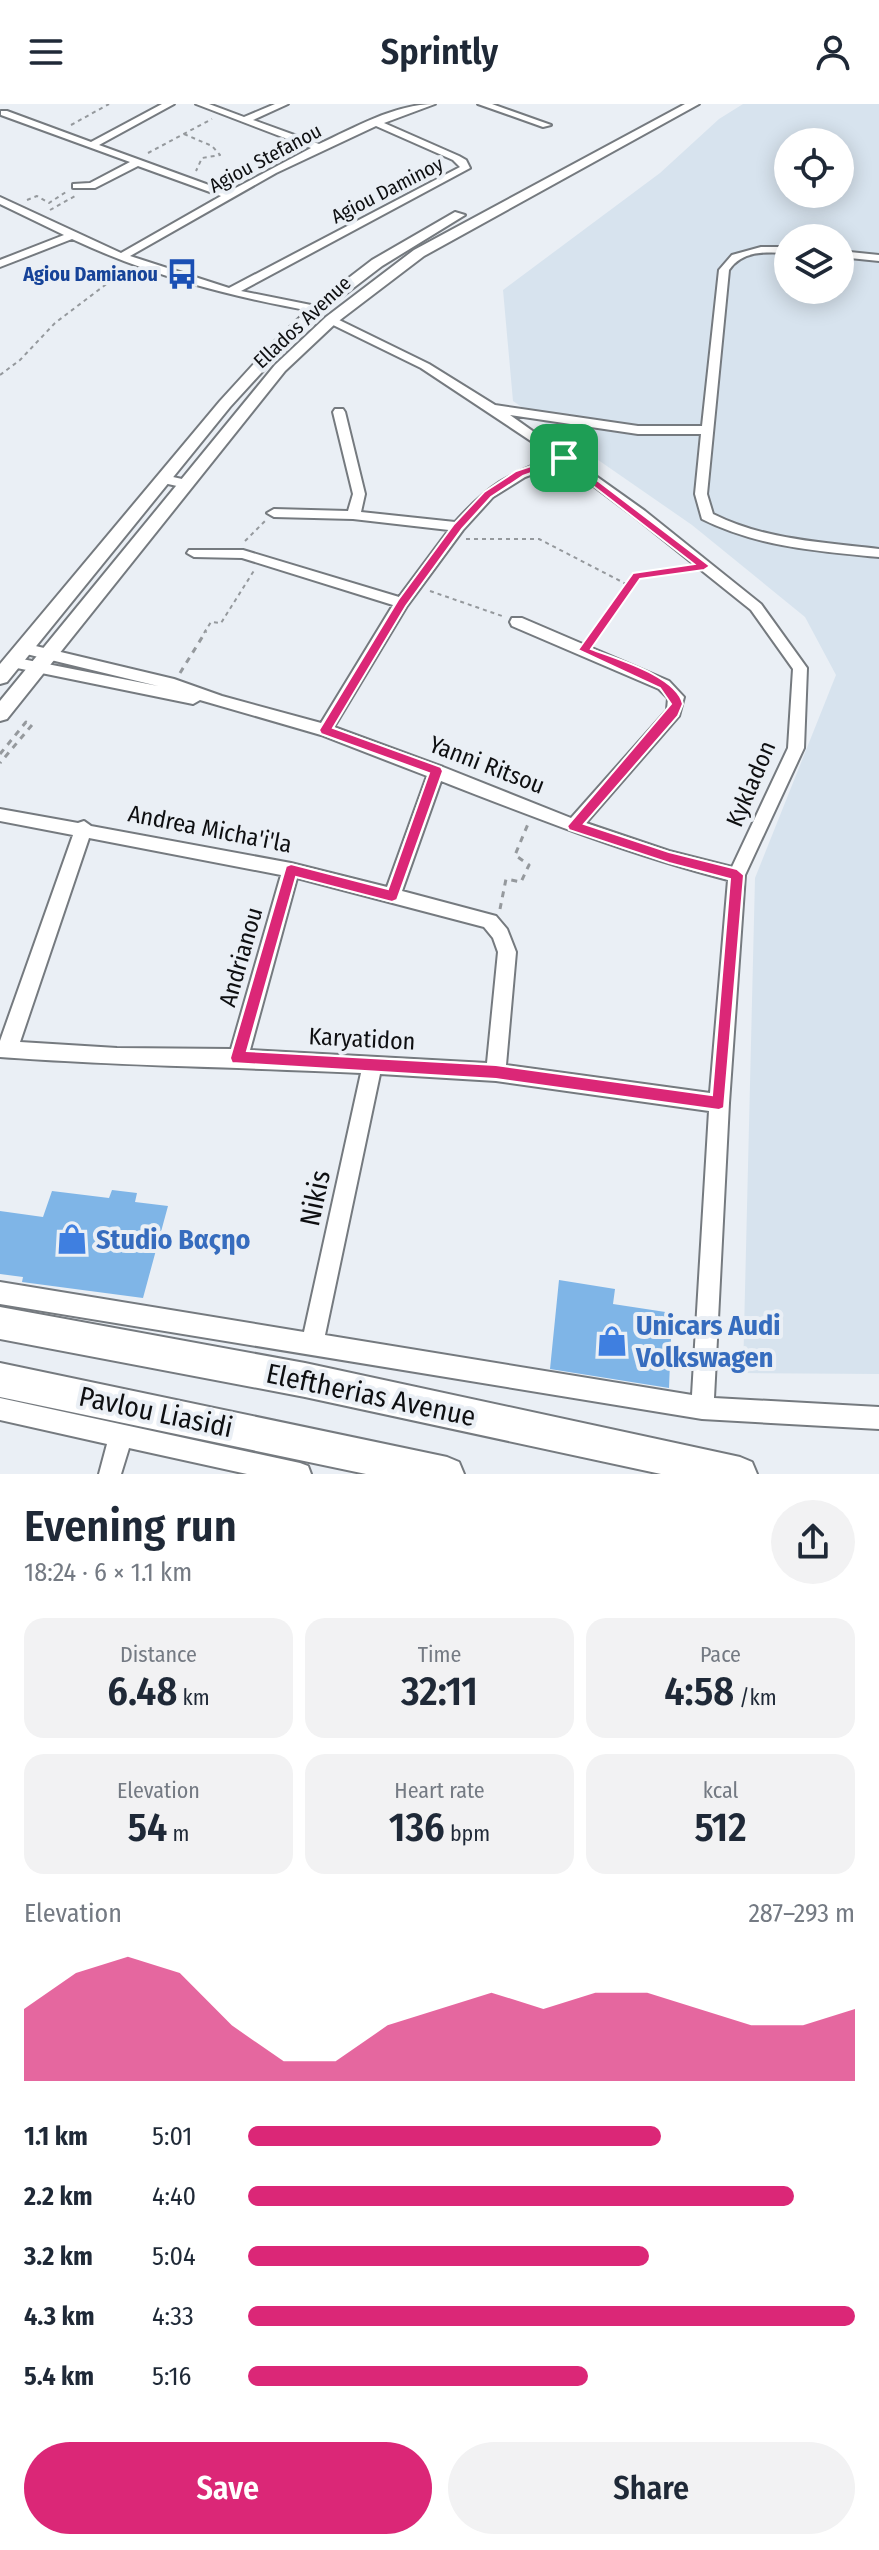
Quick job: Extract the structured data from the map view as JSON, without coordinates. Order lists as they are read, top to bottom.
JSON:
{
  "streets": {
    "highway": ["Eleftherias Avenue"],
    "main road": ["Ellados Avenue"],
    "street": [
      "Agiou Stefanou",
      "Agiou Daminoy",
      "Yanni Ritsou",
      "Kykladon",
      "Andrea Micha'i'la",
      "Andrianou",
      "Karyatidon",
      "Nikis",
      "Pavlou Liasidi"
    ]
  },
  "crossings": [
    ["Agiou Stefanou", "Agiou Daminoy"],
    ["Ellados Avenue", "Yanni Ritsou"],
    ["Ellados Avenue", "Kykladon"],
    ["Yanni Ritsou", "Kykladon"],
    ["Kykladon", "Karyatidon"],
    ["Andrea Micha'i'la", "Andrianou"],
    ["Andrianou", "Karyatidon"],
    ["Karyatidon", "Nikis"]
  ],
  "places": {
    "bus stop": ["Agiou Damianou"],
    "shop": ["Studio Βαςηο", "Unicars Audi Volkswagen"]
  },
  "page": {
    "header": "Sprintly",
    "heading": ["Evening run", "18:24 · 6 × 1.1 km"],
    "stats": [
      ["Distance", "6.48 km"],
      ["Time", "32:11"],
      ["Pace", "4:58 /km"],
      ["Elevation", "54 m"],
      ["Heart rate", "136 bpm"],
      ["kcal", "512"]
    ],
    "chart": ["Elevation", "287–293 m"],
    "list": [
      {
        "name": "1.1 km",
        "note": "5:01"
      },
      {
        "name": "2.2 km",
        "note": "4:40"
      },
      {
        "name": "3.2 km",
        "note": "5:04"
      },
      {
        "name": "4.3 km",
        "note": "4:33"
      },
      {
        "name": "5.4 km",
        "note": "5:16"
      }
    ],
    "buttons": ["Save", "Share"]
  }
}
